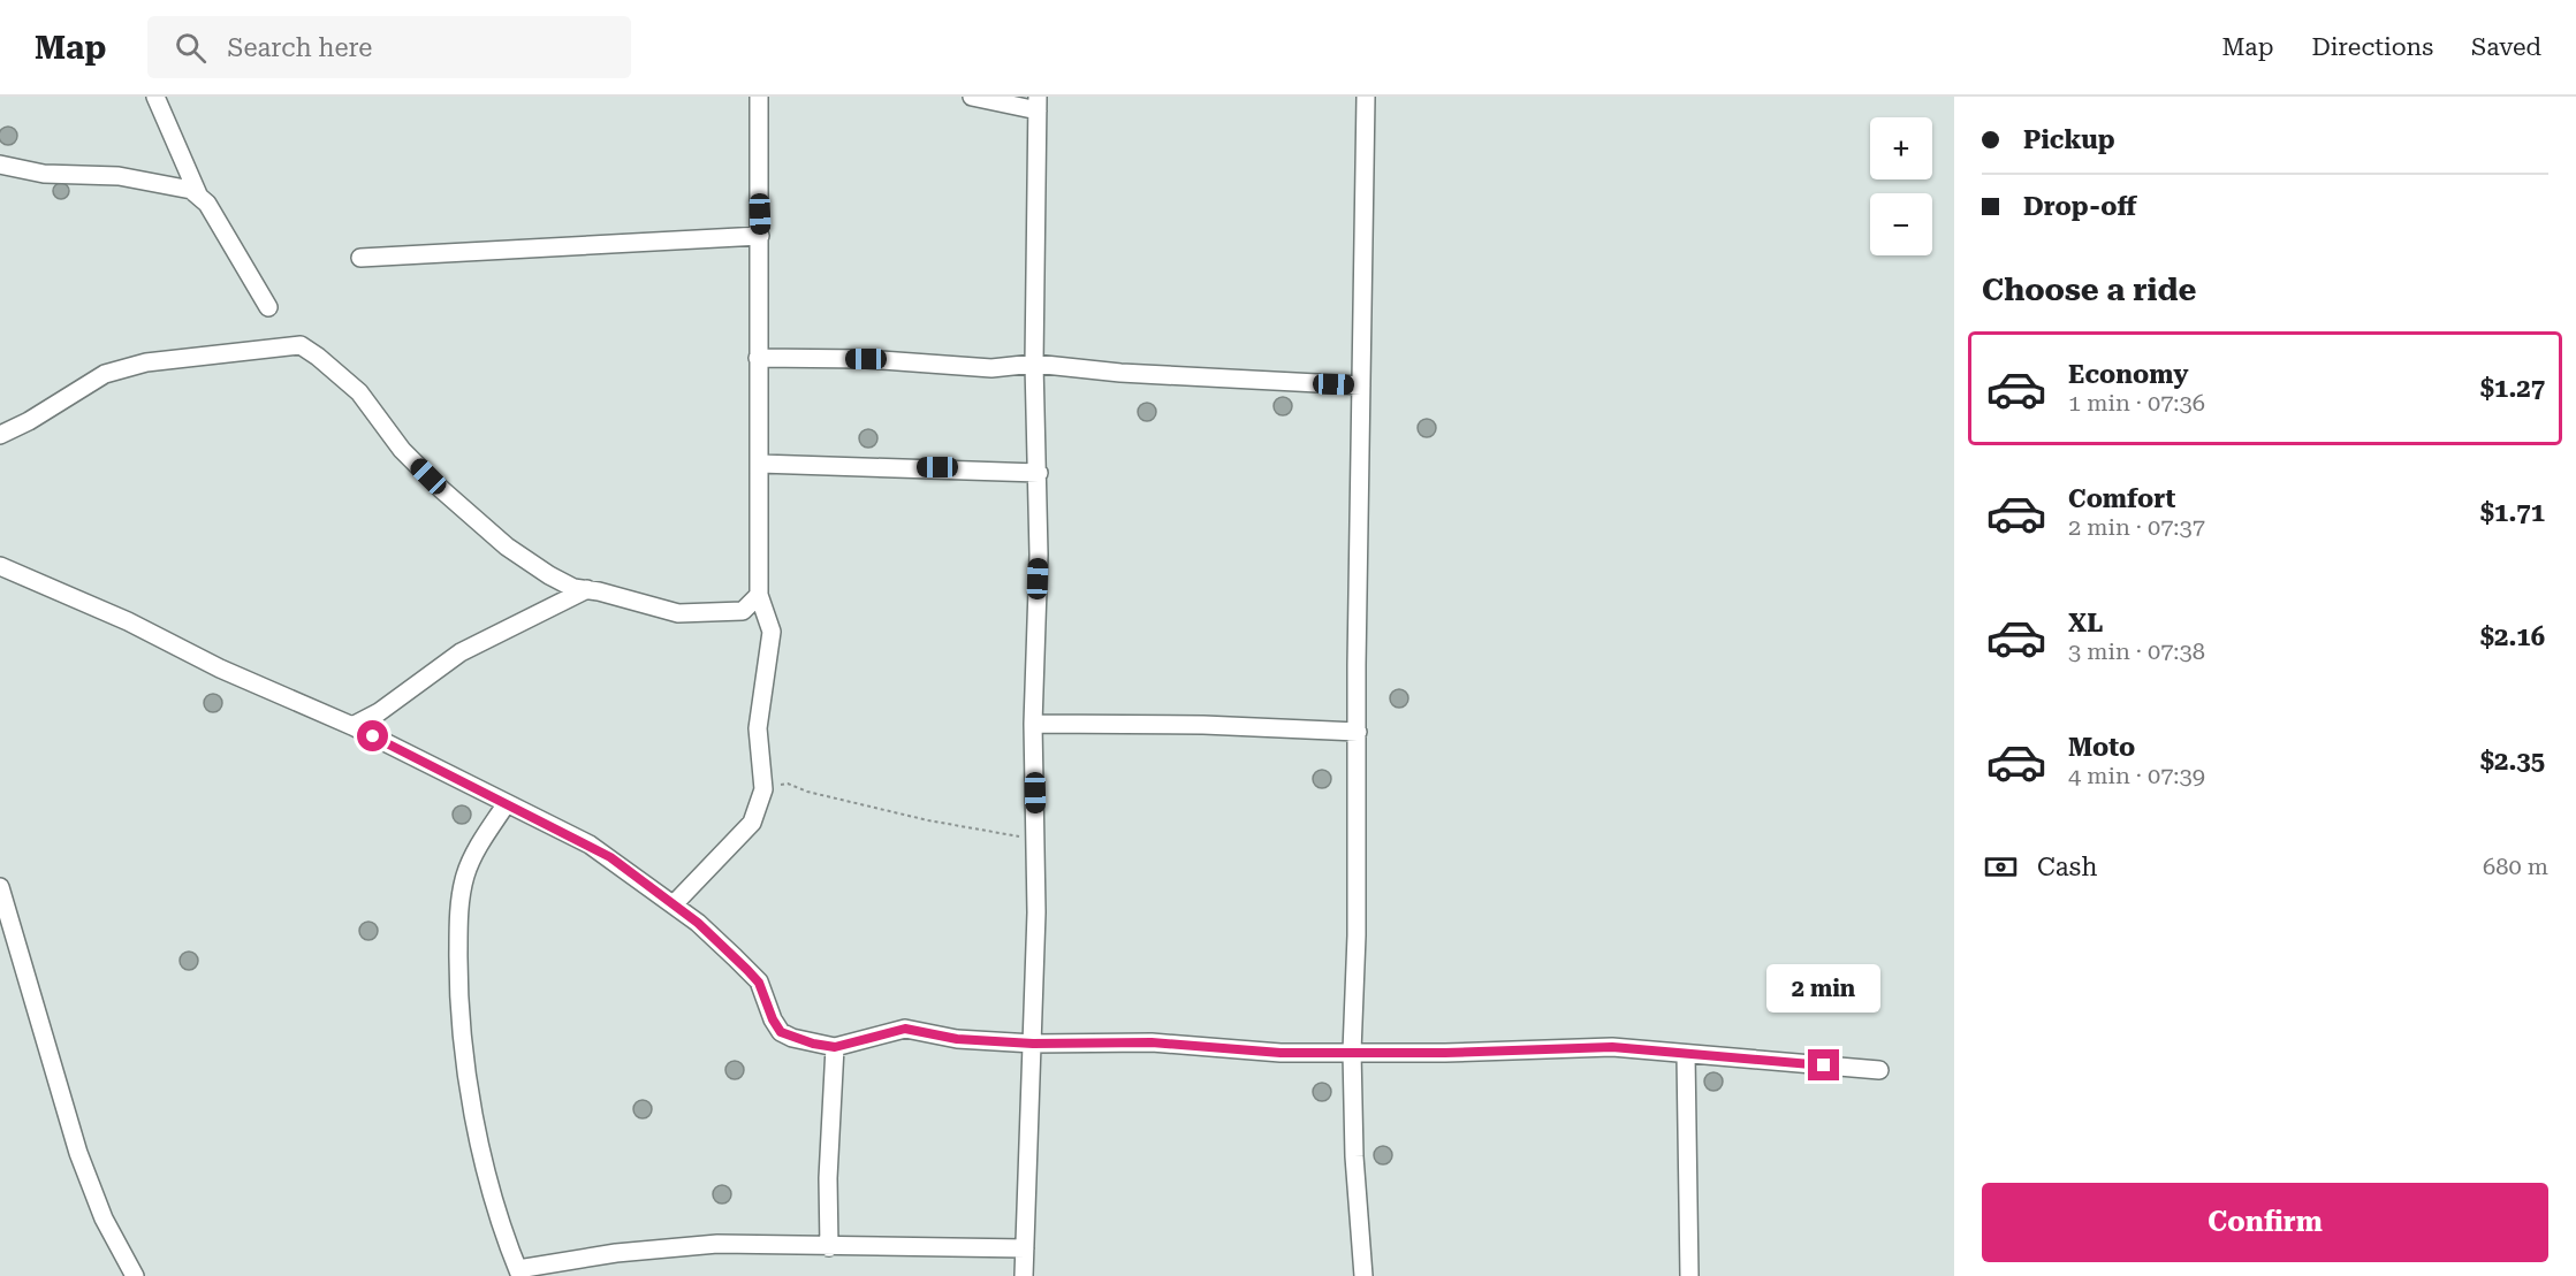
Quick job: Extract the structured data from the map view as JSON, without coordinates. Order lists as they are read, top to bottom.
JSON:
{
  "page": {
    "header": "Map",
    "search": "Search here",
    "nav": ["Map", "Directions", "Saved"],
    "banner": ["Pickup", "Drop-off"],
    "map_buttons": ["+", "−"],
    "heading": "Choose a ride",
    "list": [
      {
        "name": "Economy",
        "note": "1 min · 07:36",
        "value": "$1.27"
      },
      {
        "name": "Comfort",
        "note": "2 min · 07:37",
        "value": "$1.71"
      },
      {
        "name": "XL",
        "note": "3 min · 07:38",
        "value": "$2.16"
      },
      {
        "name": "Moto",
        "note": "4 min · 07:39",
        "value": "$2.35"
      }
    ],
    "pay": ["Cash", "680 m"],
    "bubble": "2 min",
    "buttons": "Confirm"
  }
}
